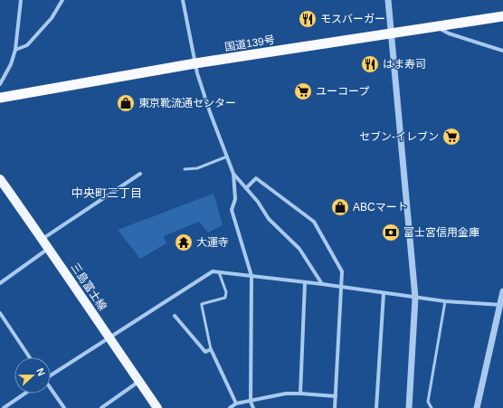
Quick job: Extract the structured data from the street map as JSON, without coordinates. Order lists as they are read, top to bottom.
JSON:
{
  "streets": {
    "highway": ["国道139号"],
    "main road": ["三島富士線"]
  },
  "districts": ["中央町三丁目"],
  "places": {
    "restaurant": ["モスバーガー", "はま寿司"],
    "supermarket": ["ユーコープ", "セブン-イレブン"],
    "shop": ["東京靴流通センター", "ABCマート"],
    "bank": ["富士宮信用金庫"],
    "temple": ["大運寺"]
  },
  "north": "right"
}
